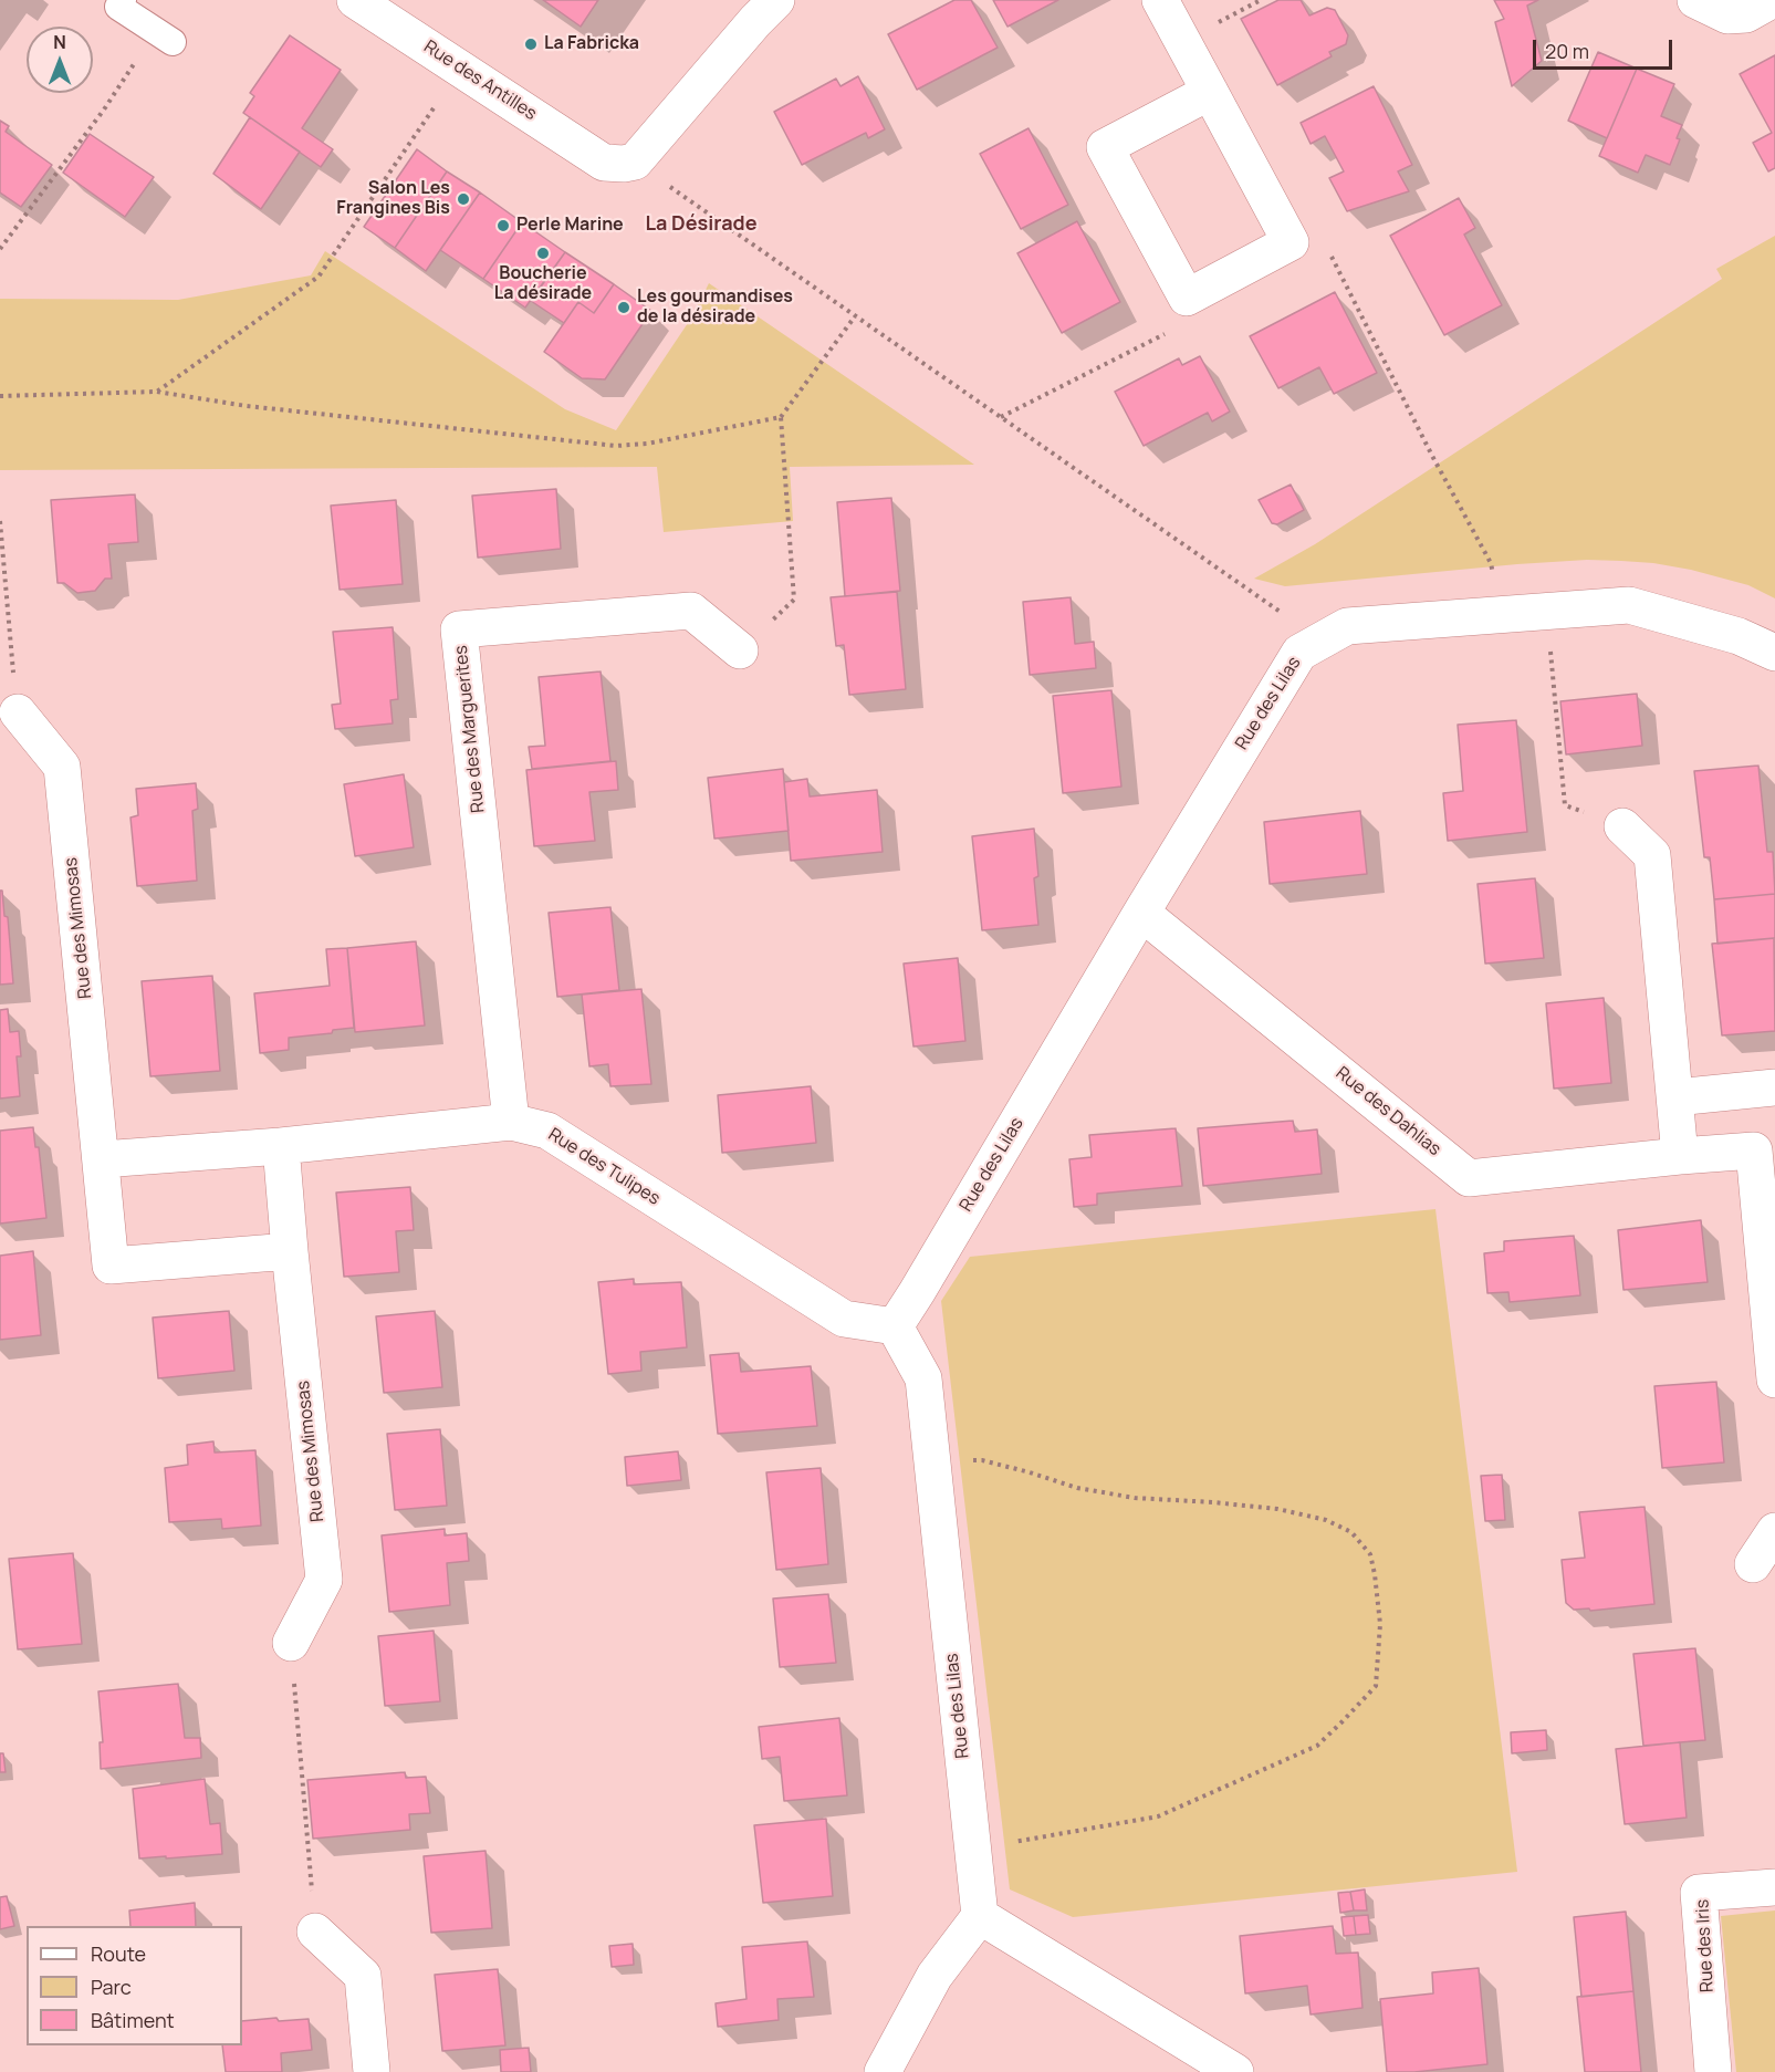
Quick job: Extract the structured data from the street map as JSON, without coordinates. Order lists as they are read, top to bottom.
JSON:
{
  "streets": {
    "street": [
      "Rue des Antilles",
      "Rue des Lilas",
      "Rue des Marguerites",
      "Rue des Mimosas",
      "Rue des Dahlias",
      "Rue des Tulipes",
      "Rue des Iris"
    ]
  },
  "crossings": [
    ["Rue des Lilas", "Rue des Dahlias"],
    ["Rue des Lilas", "Rue des Tulipes"],
    ["Rue des Marguerites", "Rue des Tulipes"],
    ["Rue des Mimosas", "Rue des Tulipes"]
  ],
  "districts": ["La Désirade"],
  "places": [
    "La Fabricka",
    "Salon Les Frangines Bis",
    "Perle Marine",
    "Boucherie La désirade",
    "Les gourmandises de la désirade"
  ],
  "legend": ["Route", "Parc", "Bâtiment"],
  "scale_bar": "20 m",
  "north": "top"
}
